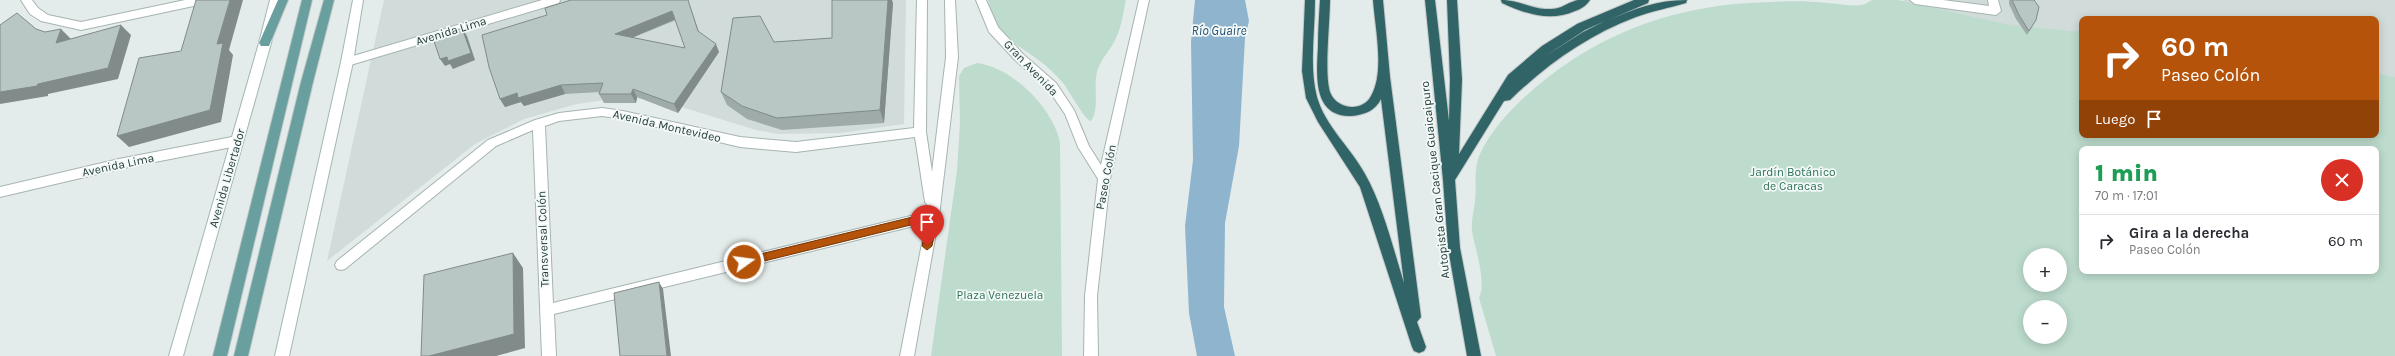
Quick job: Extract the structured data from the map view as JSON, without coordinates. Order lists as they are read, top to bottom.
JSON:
{
  "streets": {
    "highway": ["Autopista Gran Cacique Guaicaipuro"],
    "street": [
      "Avenida Lima",
      "Gran Avenida",
      "Avenida Montevideo",
      "Paseo Colón",
      "Avenida Libertador",
      "Transversal Colón"
    ]
  },
  "crossings": [
    ["Avenida Lima", "Avenida Libertador"],
    ["Gran Avenida", "Paseo Colón"],
    ["Avenida Montevideo", "Transversal Colón"]
  ],
  "water": ["Río Guaire"],
  "parks": ["Jardín Botánico de Caracas", "Plaza Venezuela"],
  "page": {
    "turn": ["60 m", "Paseo Colón"],
    "then": "Luego",
    "heading": ["1 min", "70 m · 17:01"],
    "list": [
      {
        "name": "Gira a la derecha",
        "note": "Paseo Colón",
        "value": "60 m"
      }
    ],
    "map_buttons": ["+", "−"]
  }
}
